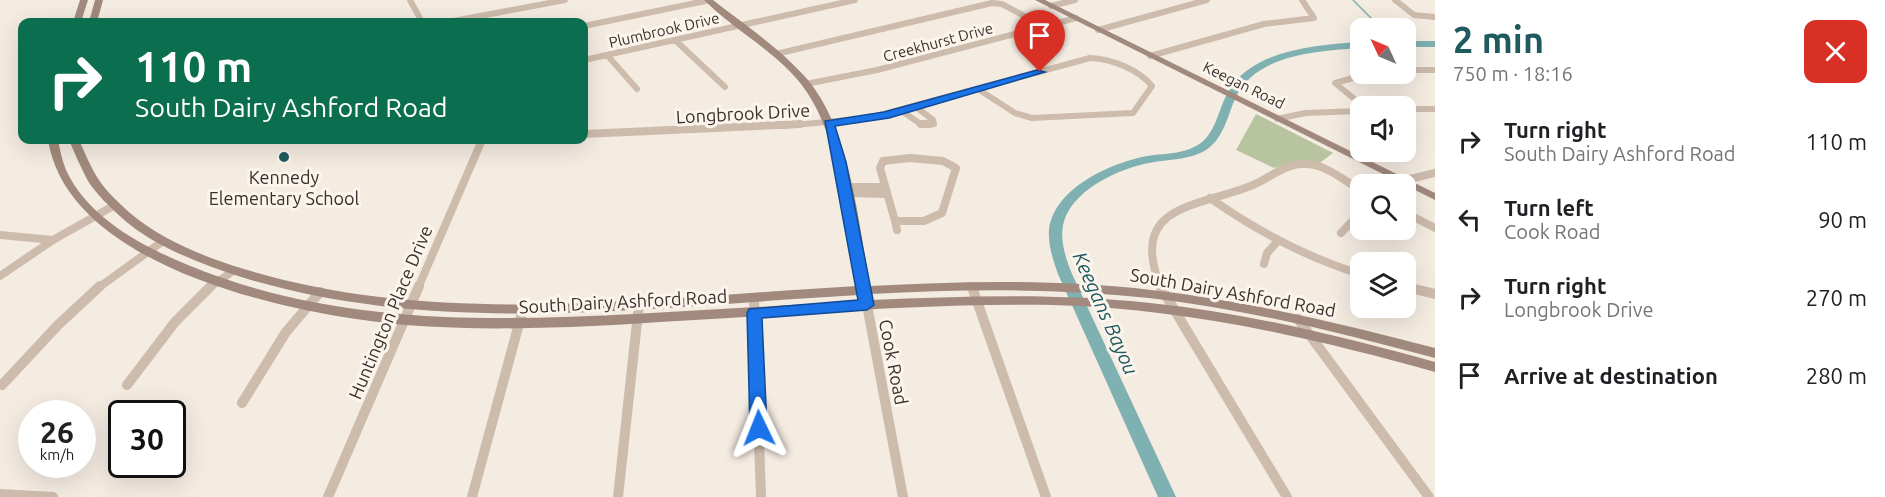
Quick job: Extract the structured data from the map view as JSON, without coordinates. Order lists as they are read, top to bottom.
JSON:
{
  "streets": {
    "main road": ["Keegan Road", "South Dairy Ashford Road", "Cook Road"],
    "street": [
      "Plumbrook Drive",
      "Creekhurst Drive",
      "Longbrook Drive",
      "Huntington Place Drive"
    ]
  },
  "crossings": [
    ["Plumbrook Drive", "Cook Road"],
    ["Creekhurst Drive", "Keegan Road"],
    ["Creekhurst Drive", "Cook Road"],
    ["Longbrook Drive", "Cook Road"],
    ["South Dairy Ashford Road", "Huntington Place Drive"],
    ["South Dairy Ashford Road", "Cook Road"]
  ],
  "water": ["Keegans Bayou"],
  "places": ["Kennedy Elementary School"],
  "north": "top left",
  "page": {
    "heading": ["2 min", "750 m · 18:16"],
    "turn": ["110 m", "South Dairy Ashford Road"],
    "list": [
      {
        "name": "Turn right",
        "note": "South Dairy Ashford Road",
        "value": "110 m"
      },
      {
        "name": "Turn left",
        "note": "Cook Road",
        "value": "90 m"
      },
      {
        "name": "Turn right",
        "note": "Longbrook Drive",
        "value": "270 m"
      },
      {
        "name": "Arrive at destination",
        "value": "280 m"
      }
    ],
    "speed": "26 km/h",
    "limit": "30"
  }
}
